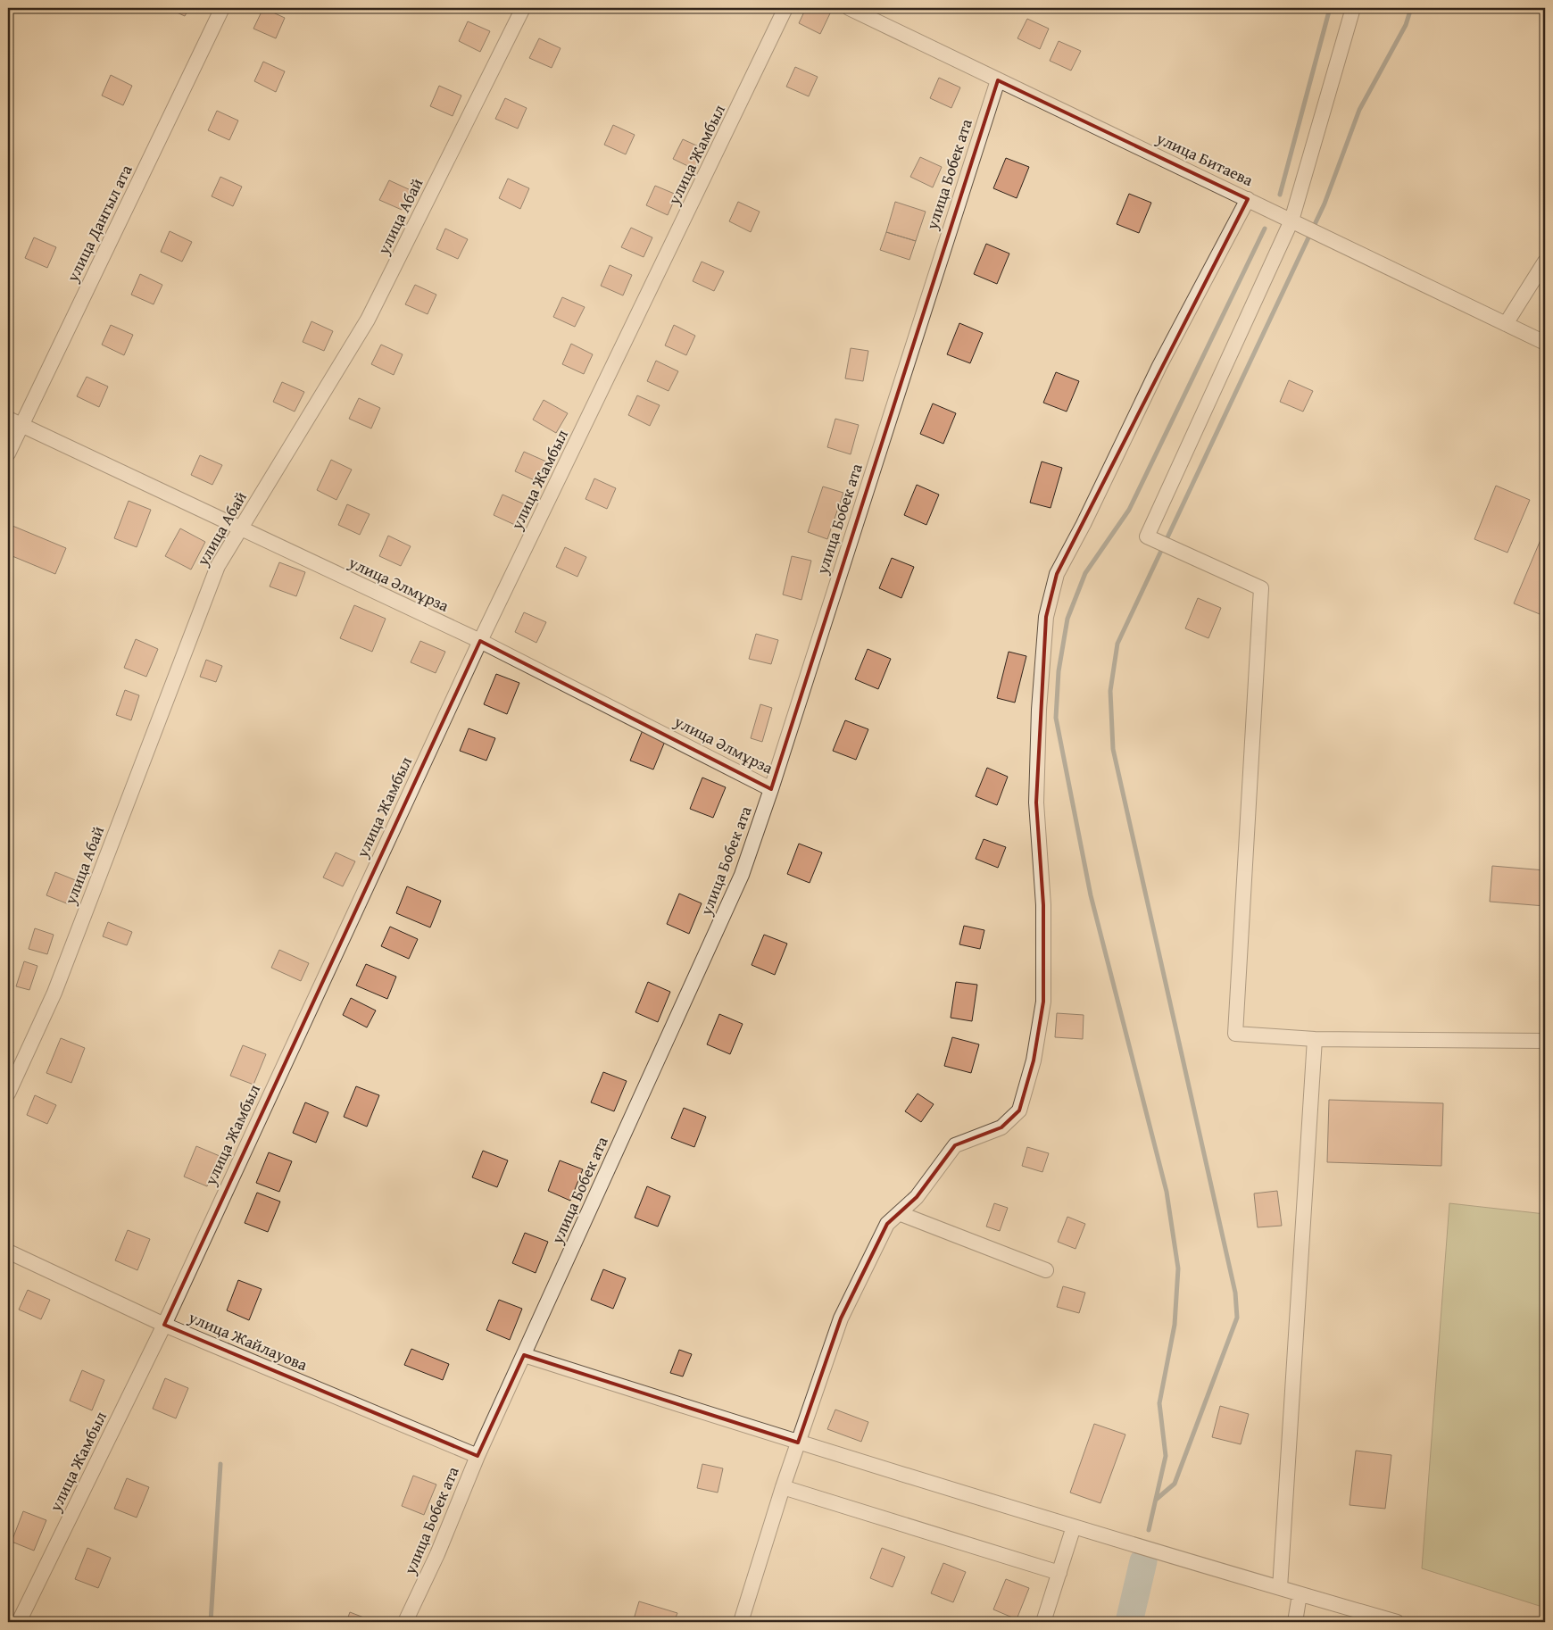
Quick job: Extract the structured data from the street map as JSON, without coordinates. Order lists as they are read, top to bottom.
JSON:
{
  "streets": {
    "street": [
      "улица Жамбыл",
      "улица Битаева",
      "улица Бобек ата",
      "улица Абай",
      "улица Дангыл ата",
      "улица Әлмұрза",
      "улица Жайлауова"
    ]
  },
  "crossings": [
    ["улица Жамбыл", "улица Әлмұрза"],
    ["улица Жамбыл", "улица Жайлауова"],
    ["улица Битаева", "улица Бобек ата"],
    ["улица Бобек ата", "улица Әлмұрза"],
    ["улица Бобек ата", "улица Жайлауова"],
    ["улица Абай", "улица Әлмұрза"],
    ["улица Дангыл ата", "улица Әлмұрза"]
  ]
}
